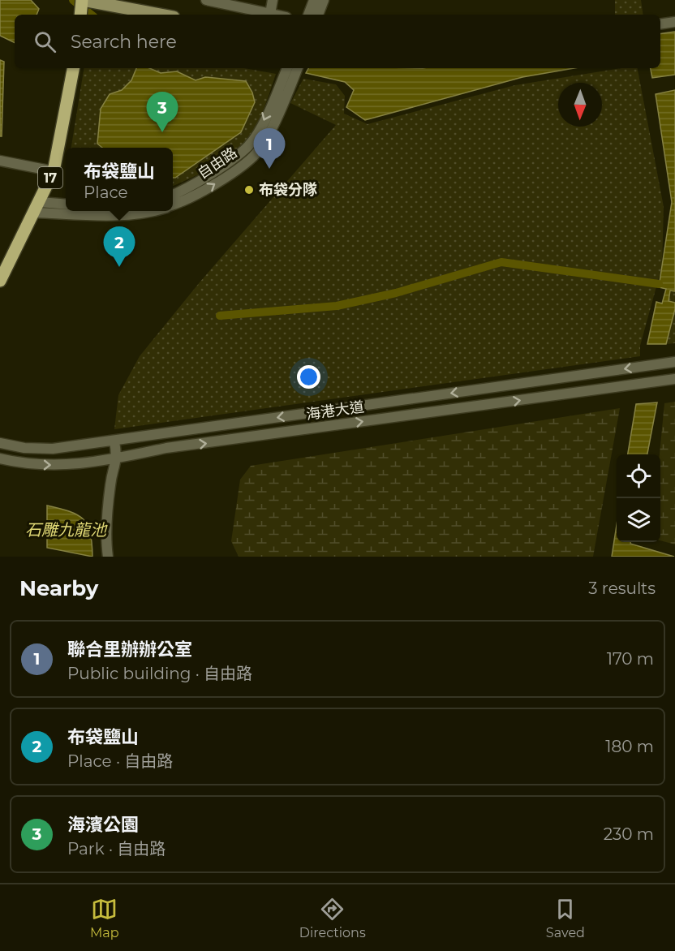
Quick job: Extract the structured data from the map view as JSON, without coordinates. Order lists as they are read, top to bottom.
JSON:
{
  "streets": {
    "main road": ["17"],
    "street": ["自由路", "海港大道"]
  },
  "crossings": [
    ["自由路", "17"]
  ],
  "water": ["石雕九龍池"],
  "places": ["布袋分隊"],
  "north": "bottom",
  "page": {
    "search": "Search here",
    "pins": ["3", "1", "2"],
    "popup": ["布袋鹽山", "Place"],
    "heading": ["Nearby", "3 results"],
    "list": [
      {
        "mark": "1",
        "name": "聯合里辦辦公室",
        "note": "Public building · 自由路",
        "value": "170 m"
      },
      {
        "mark": "2",
        "name": "布袋鹽山",
        "note": "Place · 自由路",
        "value": "180 m"
      },
      {
        "mark": "3",
        "name": "海濱公園",
        "note": "Park · 自由路",
        "value": "230 m"
      }
    ],
    "nav": ["Map", "Directions", "Saved"]
  }
}
